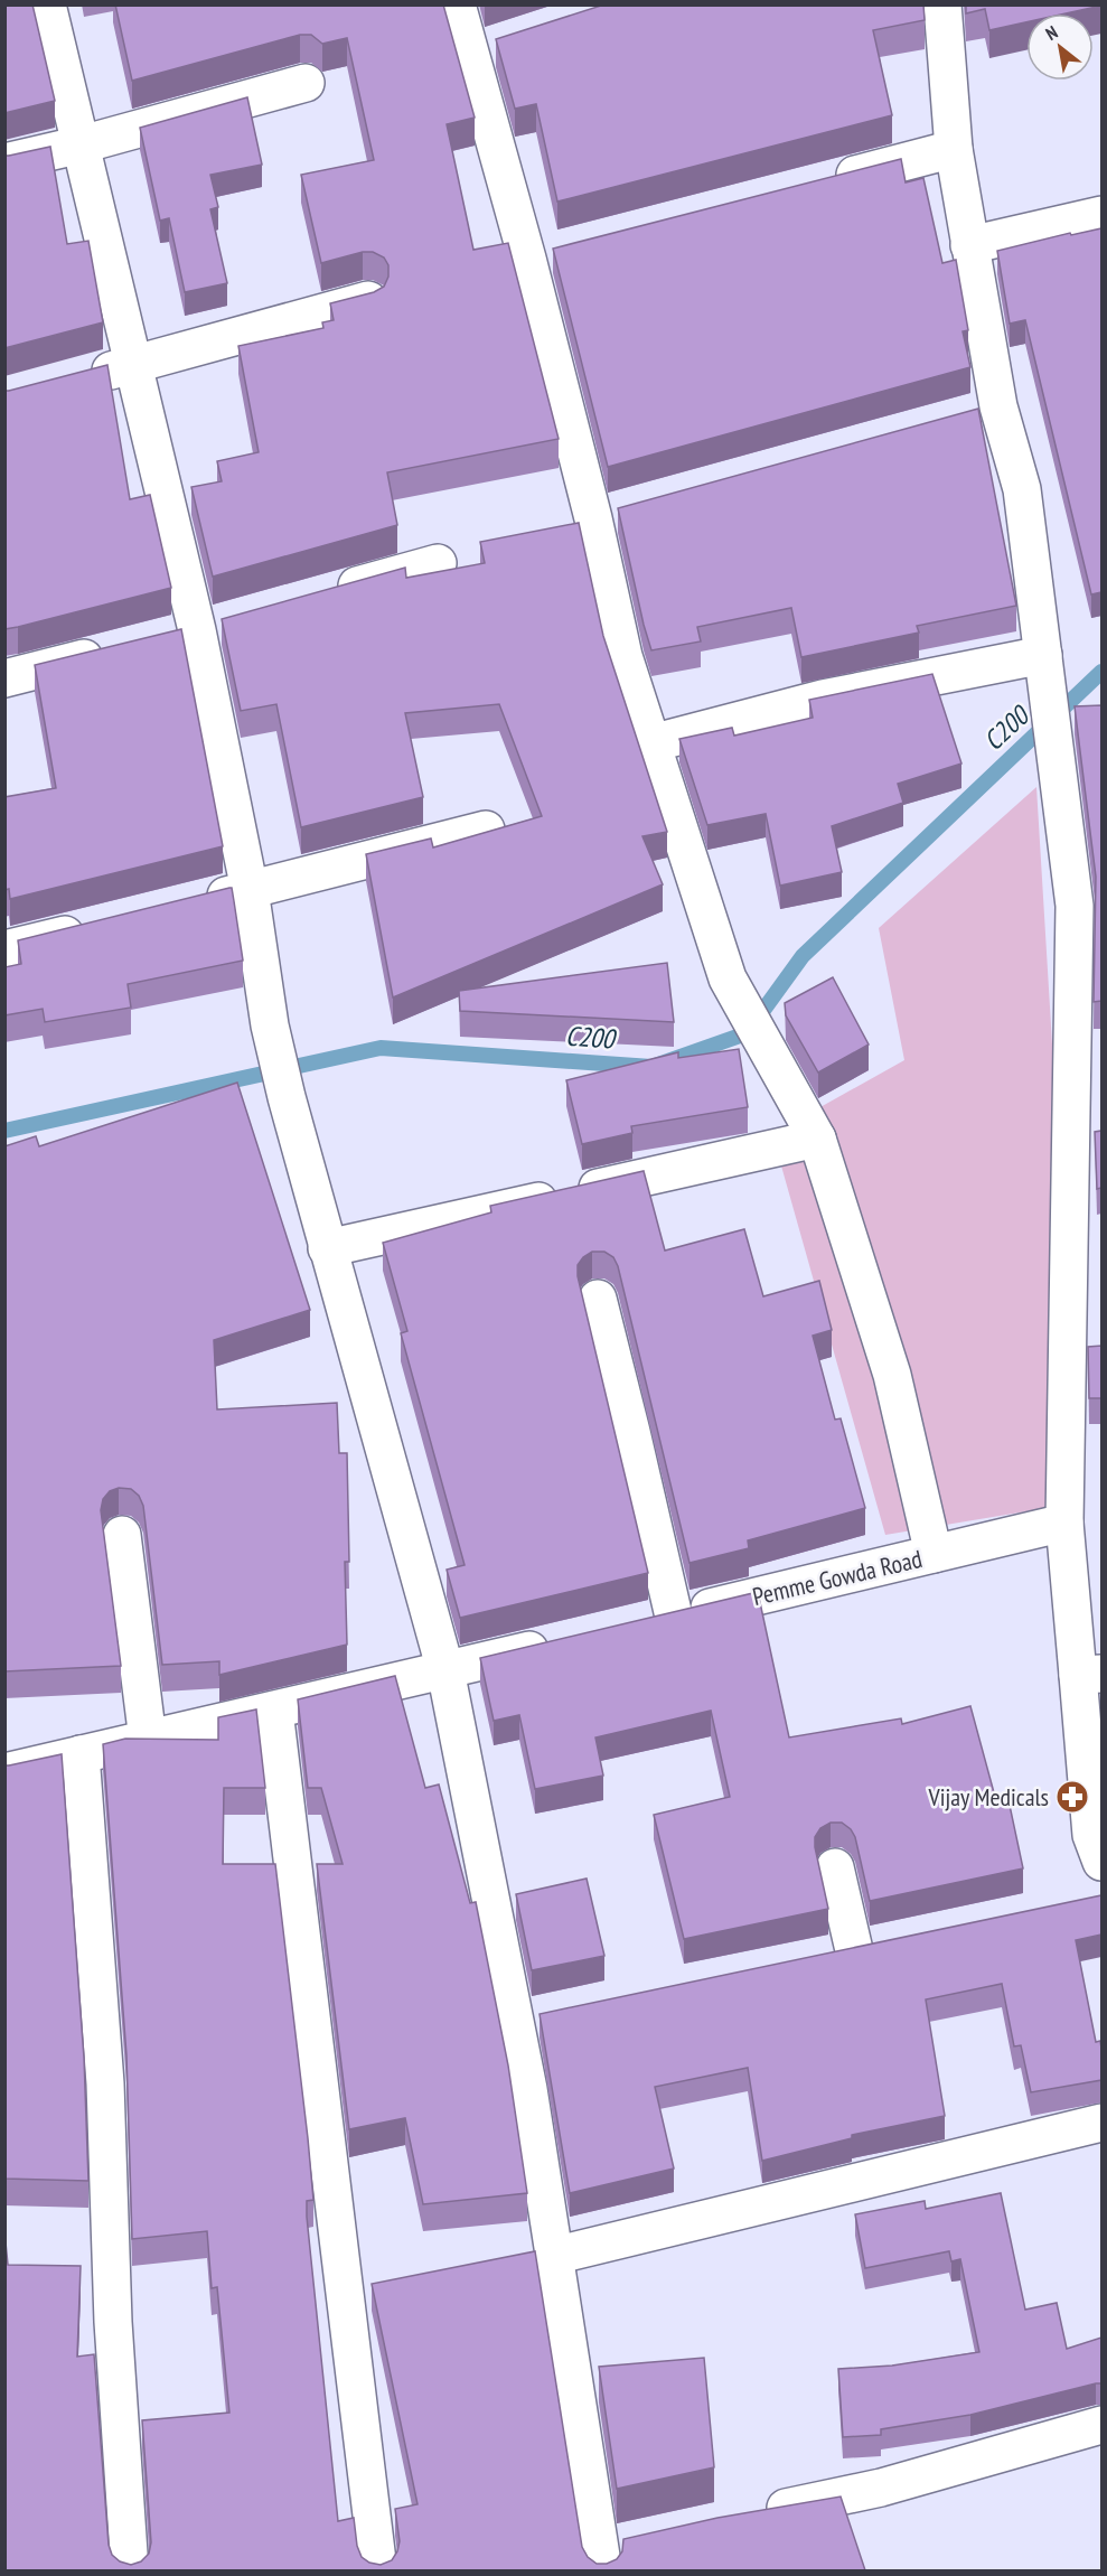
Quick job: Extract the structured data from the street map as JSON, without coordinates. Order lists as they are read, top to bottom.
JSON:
{
  "streets": {
    "street": ["Pemme Gowda Road"]
  },
  "water": ["C200"],
  "places": {
    "pharmacy": ["Vijay Medicals"]
  },
  "north": "top left"
}
